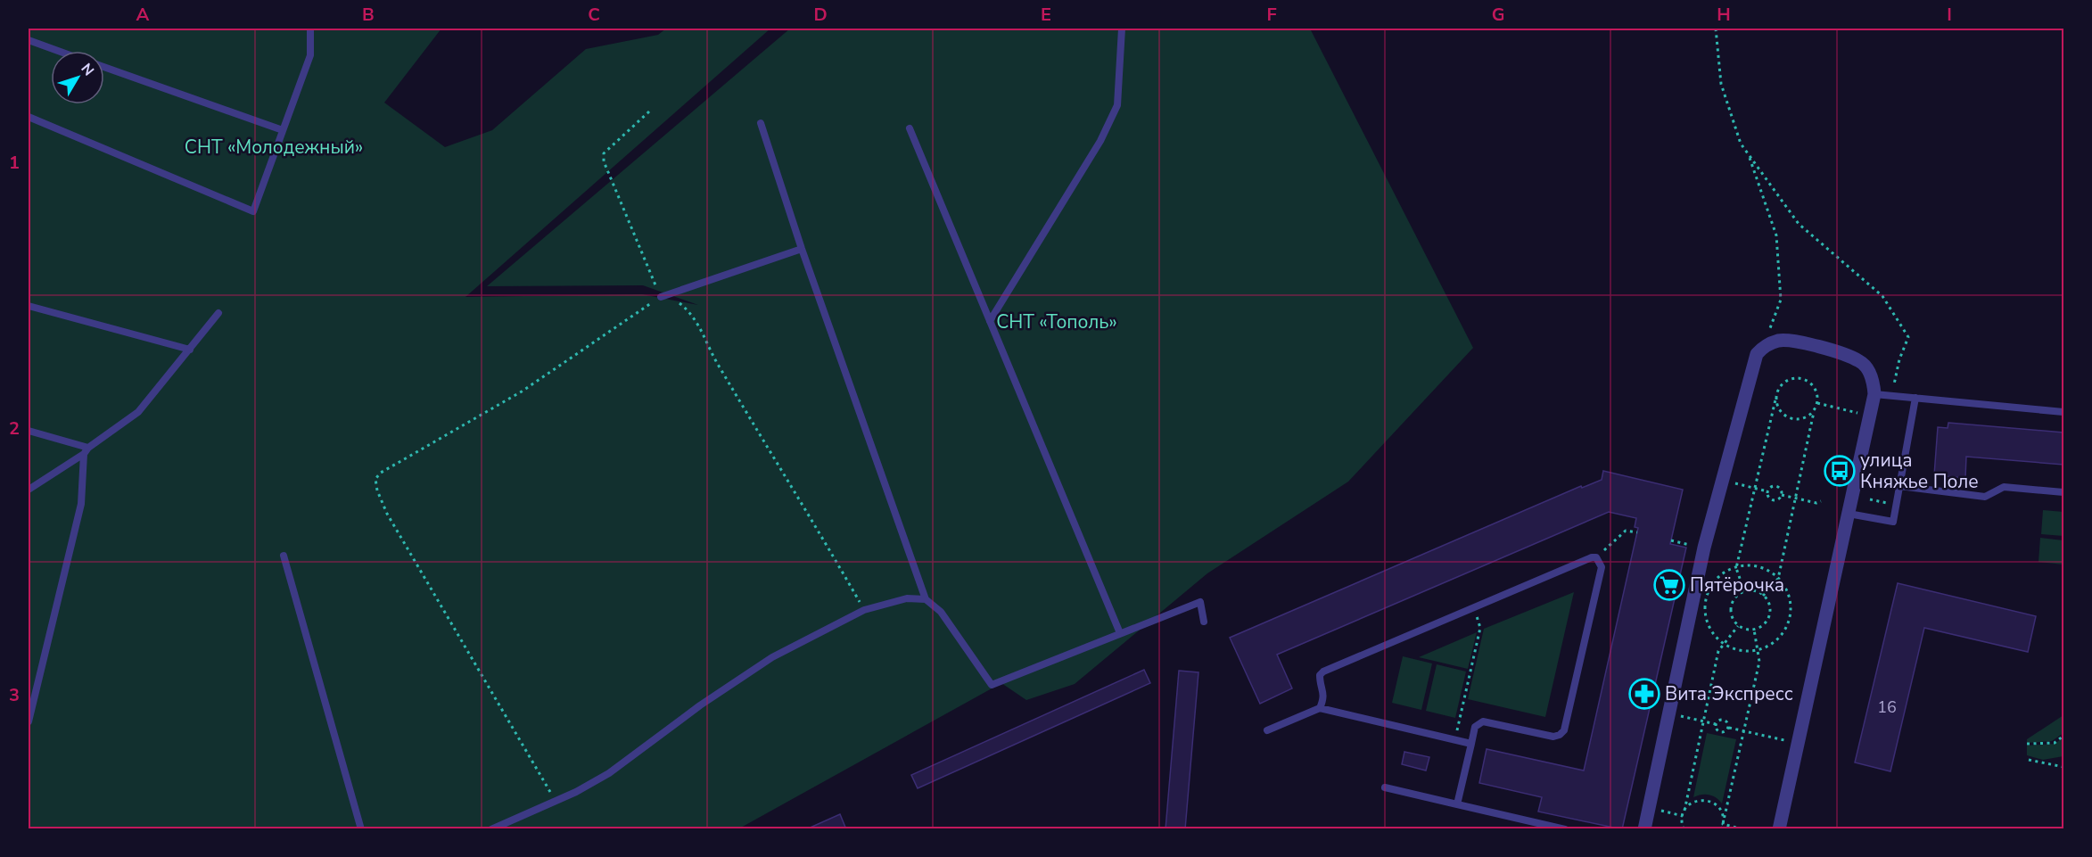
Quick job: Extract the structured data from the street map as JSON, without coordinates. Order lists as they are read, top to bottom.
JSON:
{
  "parks": ["СНТ «Молодежный»", "СНТ «Тополь»"],
  "places": {
    "bus stop": ["улица Княжье Поле"],
    "supermarket": ["Пятёрочка"],
    "pharmacy": ["Вита Экспресс"]
  },
  "house_numbers": ["16"],
  "north": "top right",
  "grid": {
    "columns": [
      "A",
      "B",
      "C",
      "D",
      "E",
      "F",
      "G",
      "H",
      "I"
    ],
    "rows": ["1", "2", "3"]
  }
}
